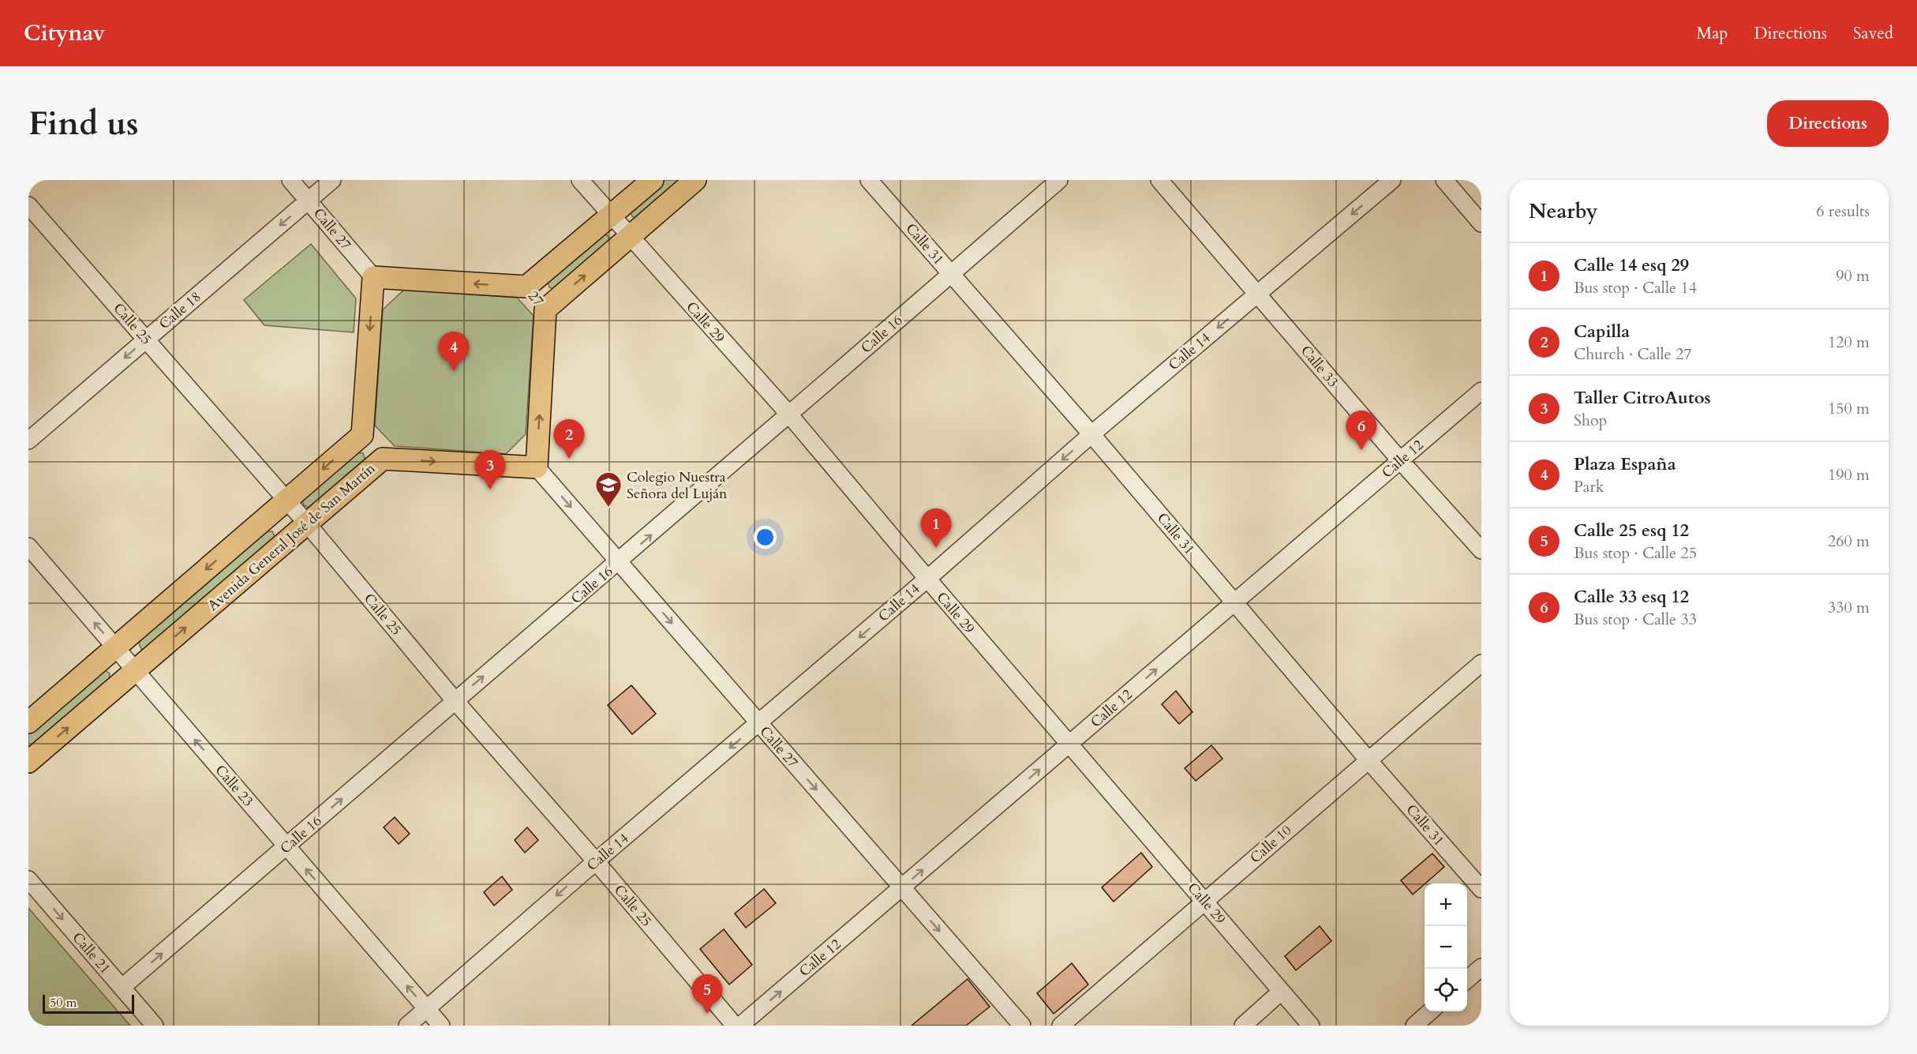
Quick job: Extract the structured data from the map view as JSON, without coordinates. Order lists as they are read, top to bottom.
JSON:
{
  "streets": {
    "main road": ["27", "Avenida General José de San Martín"],
    "street": [
      "Calle 27",
      "Calle 31",
      "Calle 18",
      "Calle 29",
      "Calle 25",
      "Calle 16",
      "Calle 14",
      "Calle 33",
      "Calle 12",
      "Calle 23",
      "Calle 10",
      "Calle 21"
    ]
  },
  "crossings": [
    ["Calle 27", "Calle 18"],
    ["Calle 27", "Calle 16"],
    ["Calle 27", "Calle 14"],
    ["Calle 27", "Calle 12"],
    ["Calle 27", "Avenida General José de San Martín"],
    ["Calle 31", "Calle 16"],
    ["Calle 31", "Calle 14"],
    ["Calle 31", "Calle 12"],
    ["Calle 31", "Calle 10"],
    ["Calle 18", "Calle 25"],
    ["Calle 29", "Calle 16"],
    ["Calle 29", "Calle 14"],
    ["Calle 29", "Calle 12"],
    ["Calle 29", "Calle 10"],
    ["Calle 25", "Calle 16"],
    ["Calle 25", "Calle 14"],
    ["Calle 25", "Avenida General José de San Martín"],
    ["Calle 16", "Calle 23"],
    ["Calle 16", "Calle 21"],
    ["Calle 14", "Calle 33"],
    ["Calle 14", "Calle 23"],
    ["Calle 33", "Calle 12"],
    ["Avenida General José de San Martín", "Calle 23"]
  ],
  "one_way": [
    "Calle 27",
    "Calle 18",
    "Calle 16",
    "Calle 14",
    "Calle 12",
    "Calle 23",
    "Calle 21"
  ],
  "places": {
    "school or university": ["Colegio Nuestra Señora del Luján"]
  },
  "scale_bar": "50 m",
  "page": {
    "header": "Citynav",
    "nav": ["Map", "Directions", "Saved"],
    "buttons": "Directions",
    "title": "Find us",
    "heading": ["Nearby", "6 results"],
    "list": [
      {
        "mark": "1",
        "name": "Calle 14 esq 29",
        "note": "Bus stop · Calle 14",
        "value": "90 m"
      },
      {
        "mark": "2",
        "name": "Capilla",
        "note": "Church · Calle 27",
        "value": "120 m"
      },
      {
        "mark": "3",
        "name": "Taller CitroAutos",
        "note": "Shop",
        "value": "150 m"
      },
      {
        "mark": "4",
        "name": "Plaza España",
        "note": "Park",
        "value": "190 m"
      },
      {
        "mark": "5",
        "name": "Calle 25 esq 12",
        "note": "Bus stop · Calle 25",
        "value": "260 m"
      },
      {
        "mark": "6",
        "name": "Calle 33 esq 12",
        "note": "Bus stop · Calle 33",
        "value": "330 m"
      }
    ],
    "pins": [
      "4",
      "6",
      "2",
      "3",
      "1",
      "5"
    ],
    "map_buttons": ["+", "−"],
    "scale": "50 m"
  }
}
